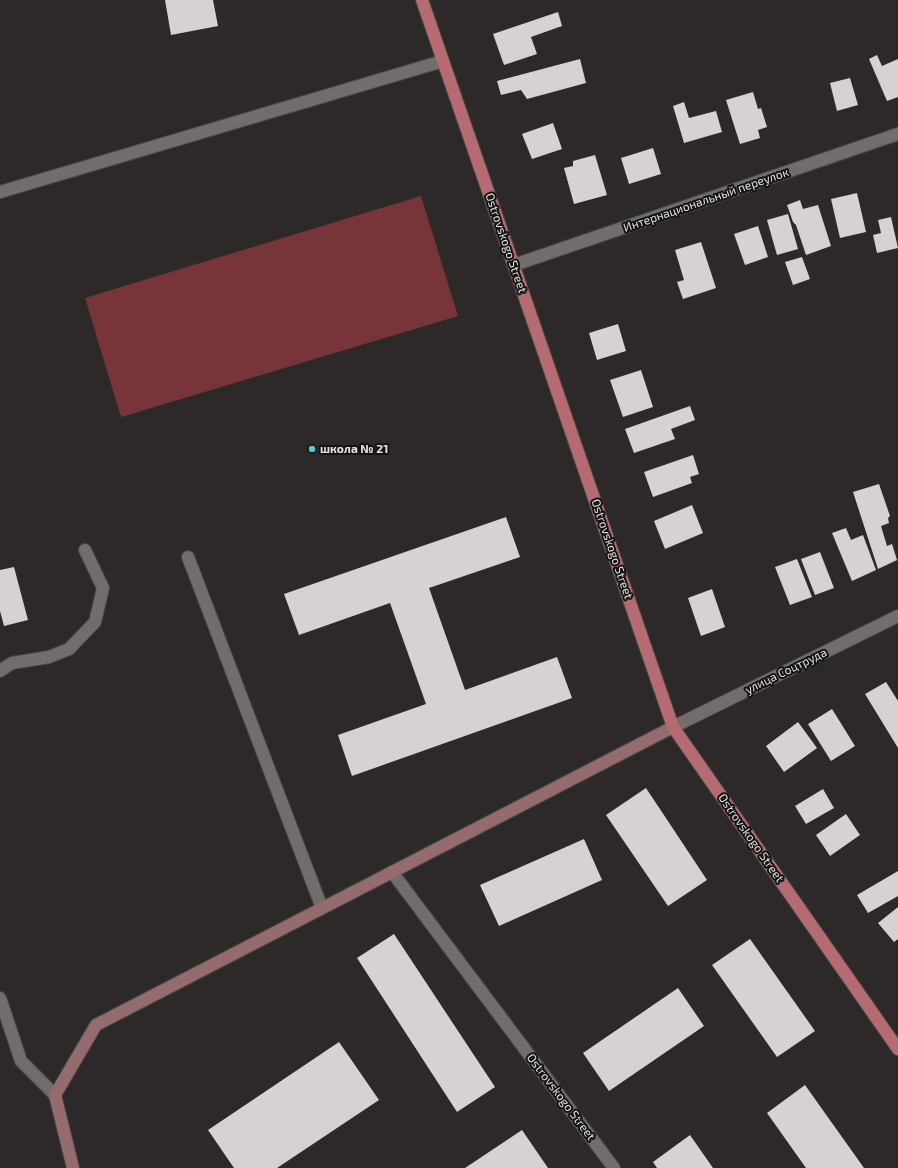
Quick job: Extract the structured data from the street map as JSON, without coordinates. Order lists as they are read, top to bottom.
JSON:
{
  "streets": {
    "main road": ["Ostrovskogo Street"],
    "street": ["Интернациональный переулок", "улица Соцтруда"]
  },
  "crossings": [
    ["Интернациональный переулок", "Ostrovskogo Street"],
    ["Ostrovskogo Street", "улица Соцтруда"]
  ],
  "places": ["школа № 21"]
}
